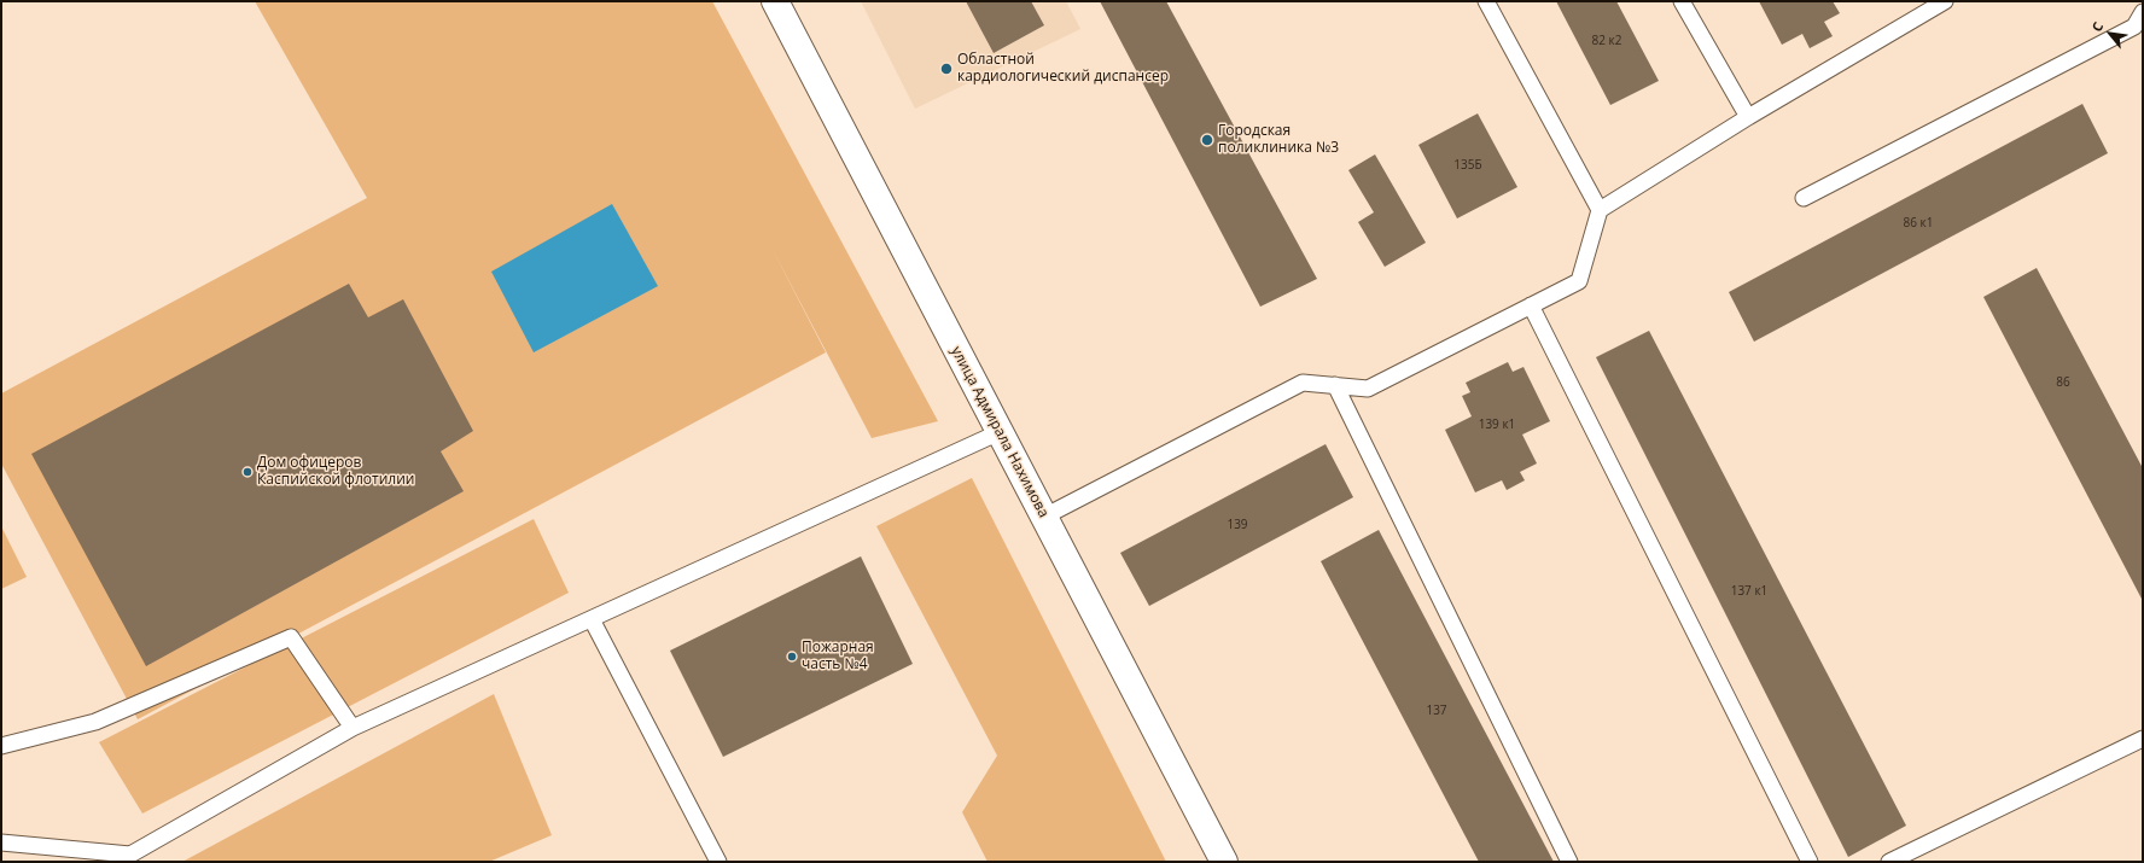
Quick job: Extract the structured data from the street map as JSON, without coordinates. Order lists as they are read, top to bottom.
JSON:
{
  "streets": {
    "main road": ["улица Адмирала Нахимова"]
  },
  "places": [
    "Областной кардиологический диспансер",
    "Городская поликлиника №3",
    "Дом офицеров Каспийской флотилии",
    "Пожарная часть №4"
  ],
  "house_numbers": [
    "82 к2",
    "135Б",
    "86 к1",
    "86",
    "139 к1",
    "139",
    "137 к1",
    "137"
  ],
  "north": "top left"
}
